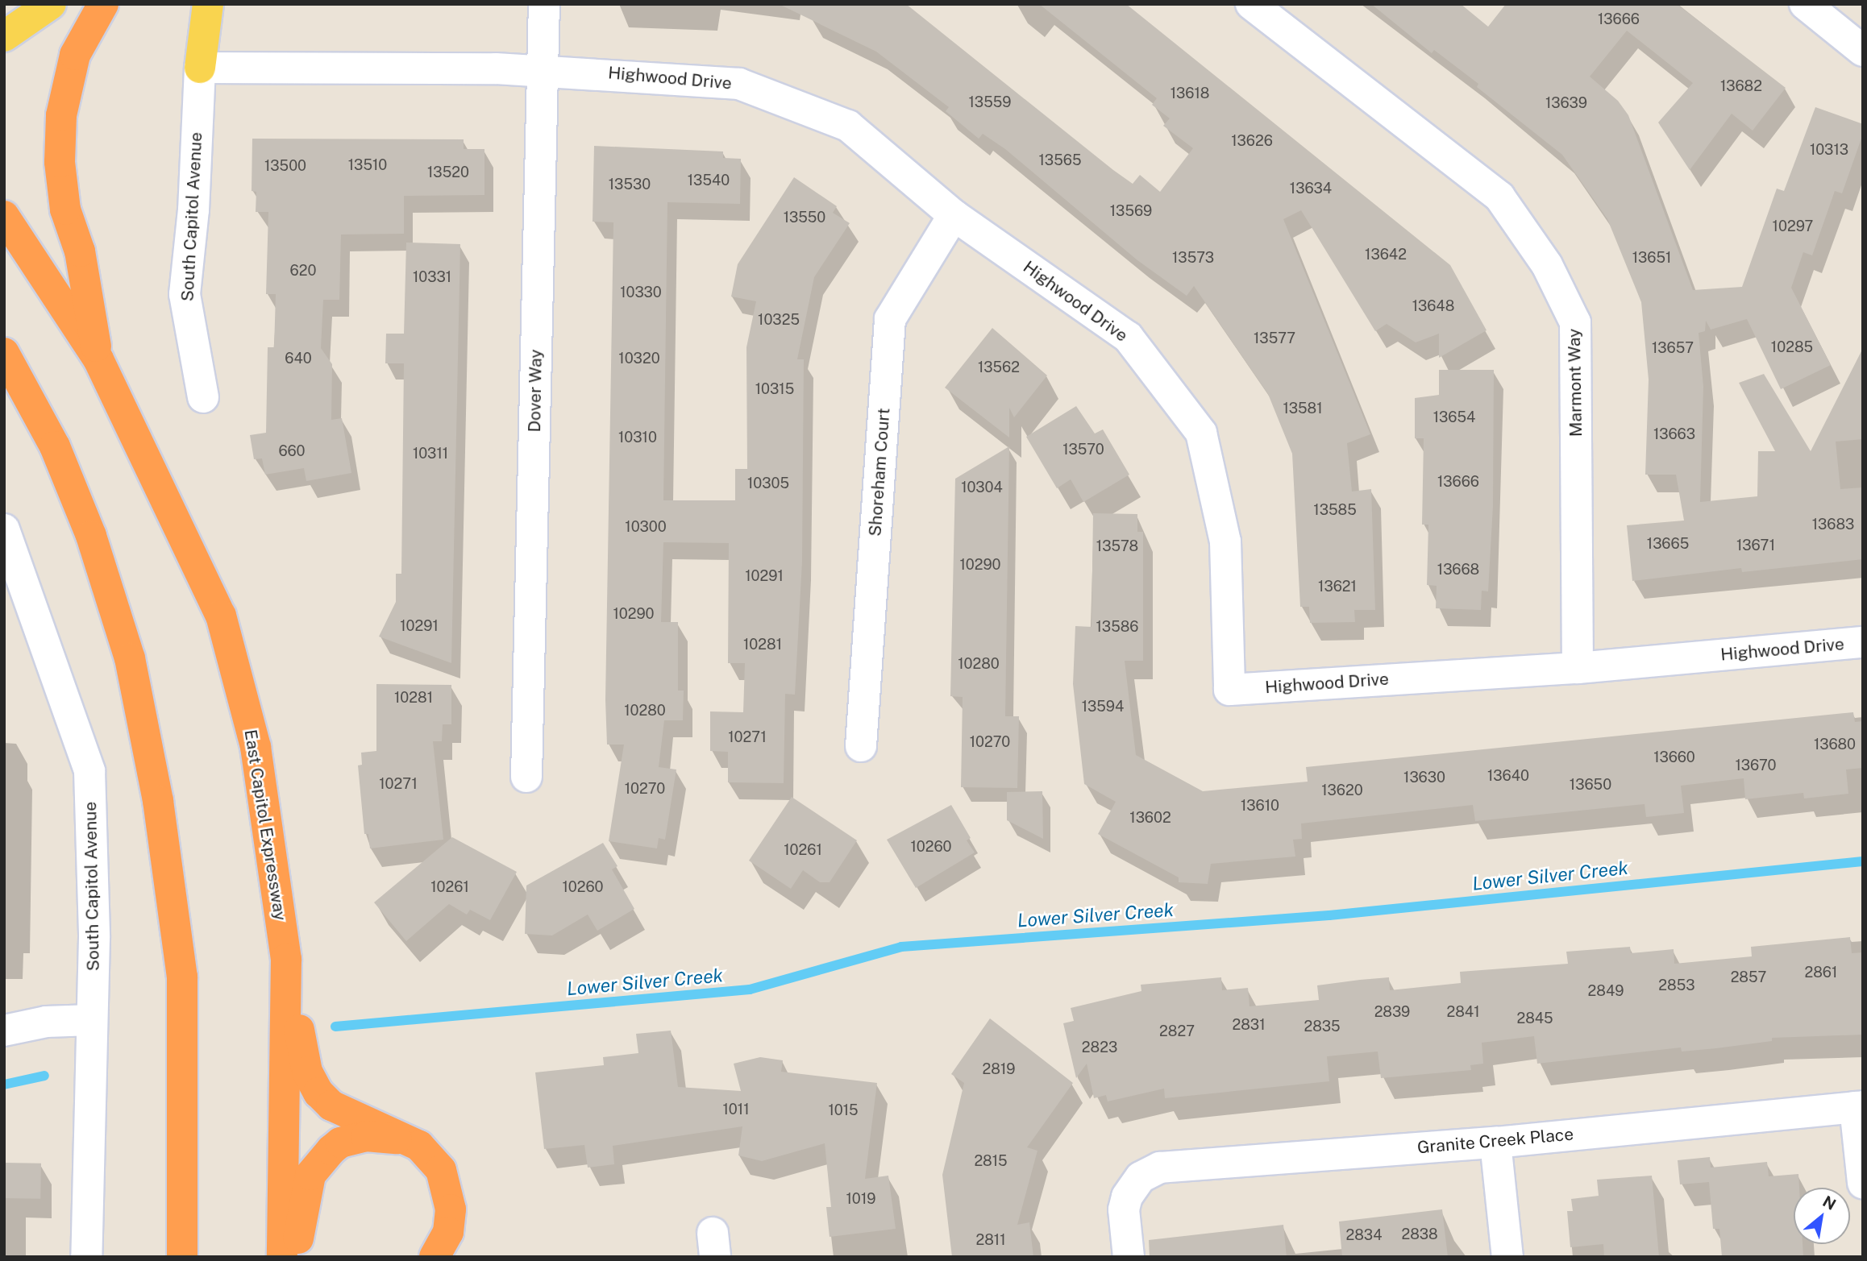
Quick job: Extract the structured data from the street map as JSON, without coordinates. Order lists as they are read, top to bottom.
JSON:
{
  "streets": {
    "highway": ["East Capitol Expressway"],
    "street": [
      "Highwood Drive",
      "South Capitol Avenue",
      "Marmont Way",
      "Dover Way",
      "Shoreham Court",
      "Granite Creek Place"
    ]
  },
  "crossings": [
    ["Highwood Drive", "South Capitol Avenue"],
    ["Highwood Drive", "Marmont Way"],
    ["Highwood Drive", "Dover Way"],
    ["Highwood Drive", "Shoreham Court"]
  ],
  "water": ["Lower Silver Creek"],
  "house_numbers": [
    "13666",
    "13682",
    "13618",
    "13559",
    "13639",
    "13626",
    "10313",
    "13565",
    "13510",
    "13500",
    "13520",
    "13540",
    "13530",
    "13634",
    "13569",
    "13550",
    "10297",
    "13642",
    "13573",
    "13651",
    "620",
    "10331",
    "10330",
    "13648",
    "10325",
    "13577",
    "10285",
    "13657",
    "640",
    "10320",
    "13562",
    "10315",
    "13581",
    "13654",
    "13663",
    "10310",
    "13570",
    "660",
    "10311",
    "13666",
    "10305",
    "10304",
    "13585",
    "13683",
    "10300",
    "13665",
    "13671",
    "13578",
    "10290",
    "13668",
    "10291",
    "13621",
    "10290",
    "10291",
    "13586",
    "10281",
    "10280",
    "10281",
    "13594",
    "10280",
    "10271",
    "10270",
    "13680",
    "13660",
    "13670",
    "13640",
    "13630",
    "10271",
    "13650",
    "10270",
    "13620",
    "13610",
    "13602",
    "10260",
    "10261",
    "10261",
    "10260",
    "2861",
    "2857",
    "2853",
    "2849",
    "2839",
    "2841",
    "2845",
    "2831",
    "2835",
    "2827",
    "2823",
    "2819",
    "1011",
    "1015",
    "2815",
    "1019",
    "2838",
    "2834",
    "2811"
  ],
  "north": "top right"
}
